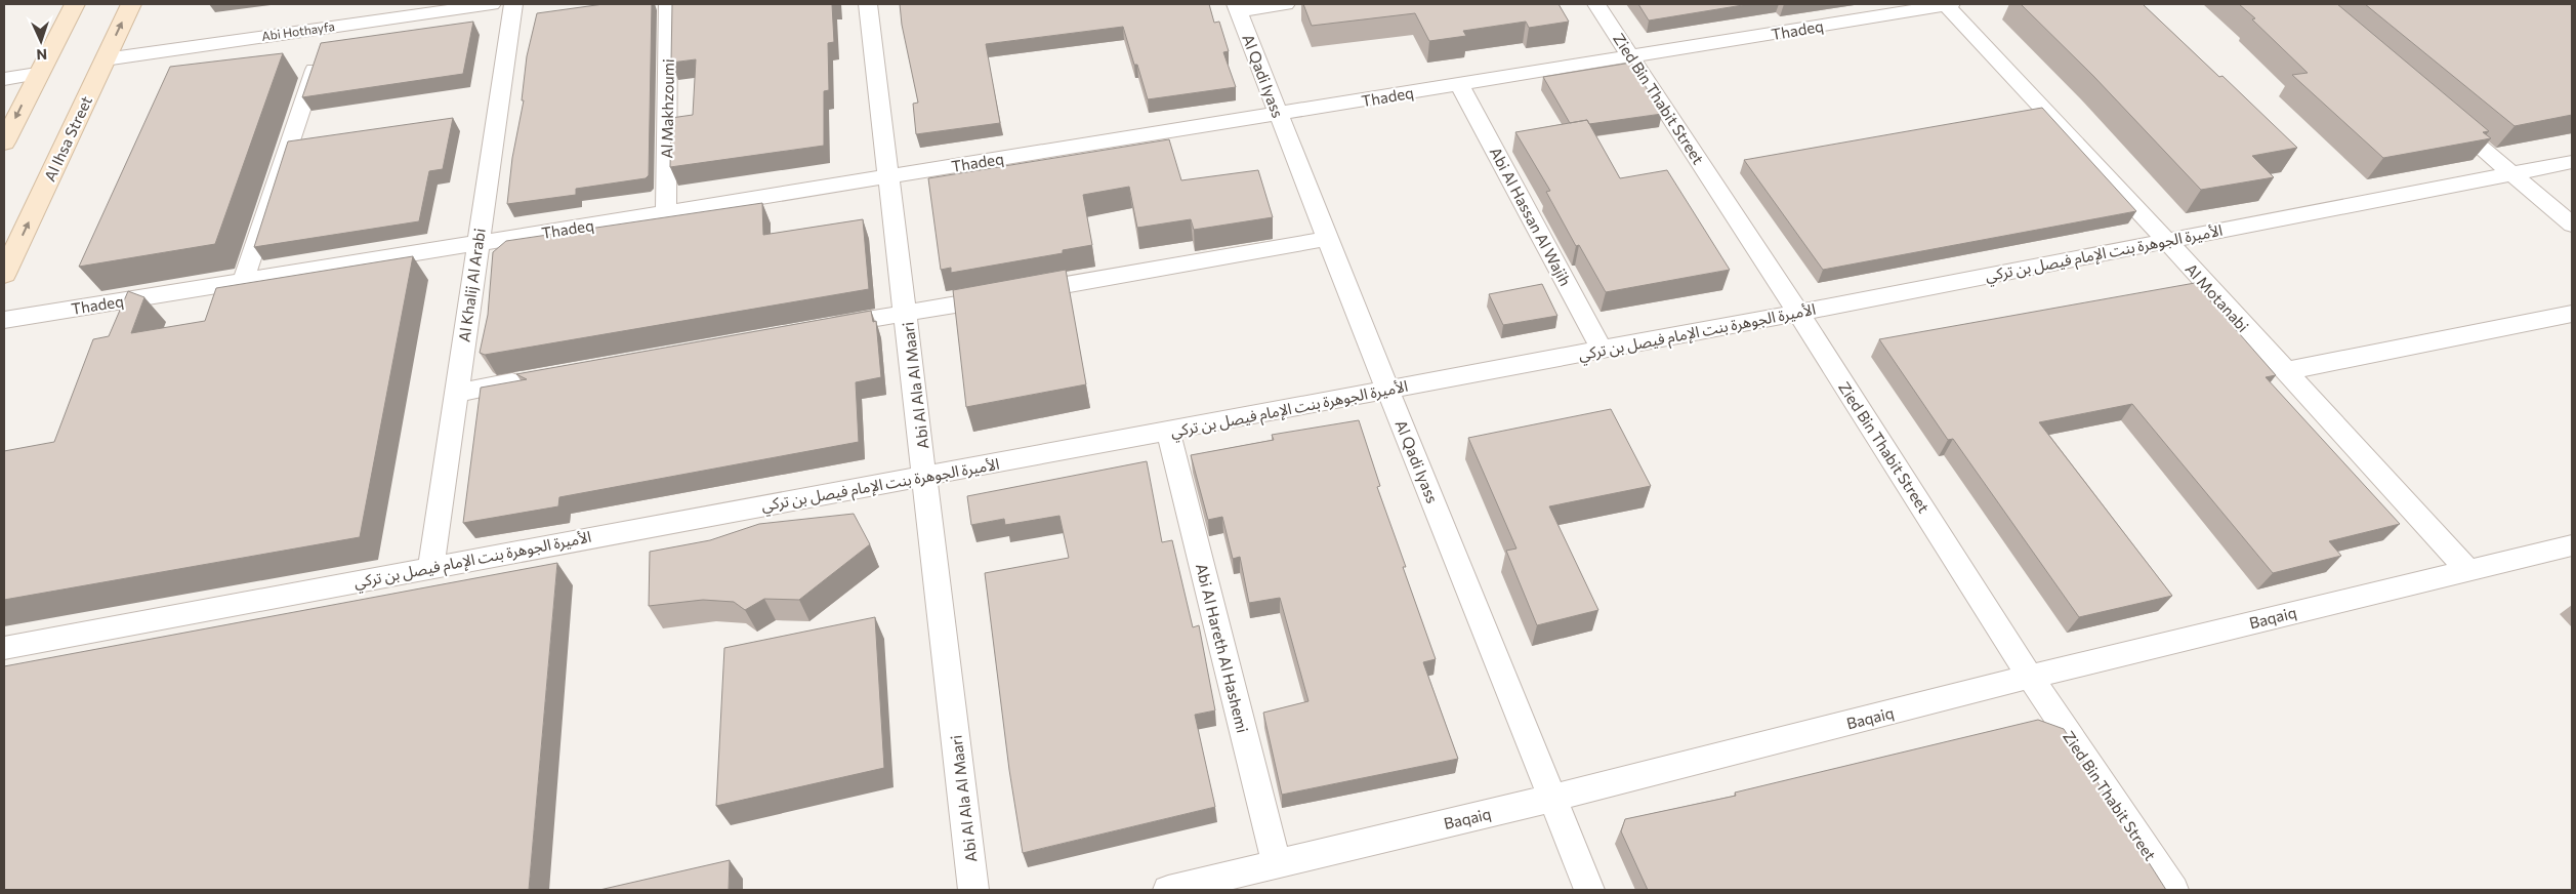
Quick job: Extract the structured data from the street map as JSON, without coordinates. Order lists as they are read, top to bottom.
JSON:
{
  "streets": {
    "main road": ["Al Ihsa Street"],
    "street": [
      "Thadeq",
      "Abi Hothayfa",
      "Al Qadi Iyass",
      "Zied Bin Thabit Street",
      "Al Makhzoumi",
      "Abi Al Hassan Al Wajih",
      "الأميرة الجوهرة بنت الإمام فيصل بن تركي",
      "Al Khalij Al Arabi",
      "Al Motanabi",
      "Abi Al Ala Al Maari",
      "Baqaiq",
      "Abi Al Hareth Al Hashemi"
    ]
  },
  "crossings": [
    ["Thadeq", "Al Qadi Iyass"],
    ["Thadeq", "Zied Bin Thabit Street"],
    ["Thadeq", "Al Makhzoumi"],
    ["Thadeq", "Abi Al Hassan Al Wajih"],
    ["Thadeq", "Al Khalij Al Arabi"],
    ["Thadeq", "Al Motanabi"],
    ["Thadeq", "Abi Al Ala Al Maari"],
    ["Abi Hothayfa", "Al Ihsa Street"],
    ["Al Qadi Iyass", "الأميرة الجوهرة بنت الإمام فيصل بن تركي"],
    ["Al Qadi Iyass", "Baqaiq"],
    ["Zied Bin Thabit Street", "الأميرة الجوهرة بنت الإمام فيصل بن تركي"],
    ["Zied Bin Thabit Street", "Baqaiq"],
    ["Abi Al Hassan Al Wajih", "الأميرة الجوهرة بنت الإمام فيصل بن تركي"],
    ["الأميرة الجوهرة بنت الإمام فيصل بن تركي", "Al Khalij Al Arabi"],
    ["الأميرة الجوهرة بنت الإمام فيصل بن تركي", "Al Motanabi"],
    ["الأميرة الجوهرة بنت الإمام فيصل بن تركي", "Abi Al Ala Al Maari"],
    ["الأميرة الجوهرة بنت الإمام فيصل بن تركي", "Abi Al Hareth Al Hashemi"],
    ["Al Motanabi", "Baqaiq"],
    ["Baqaiq", "Abi Al Hareth Al Hashemi"]
  ],
  "north": "bottom"
}
